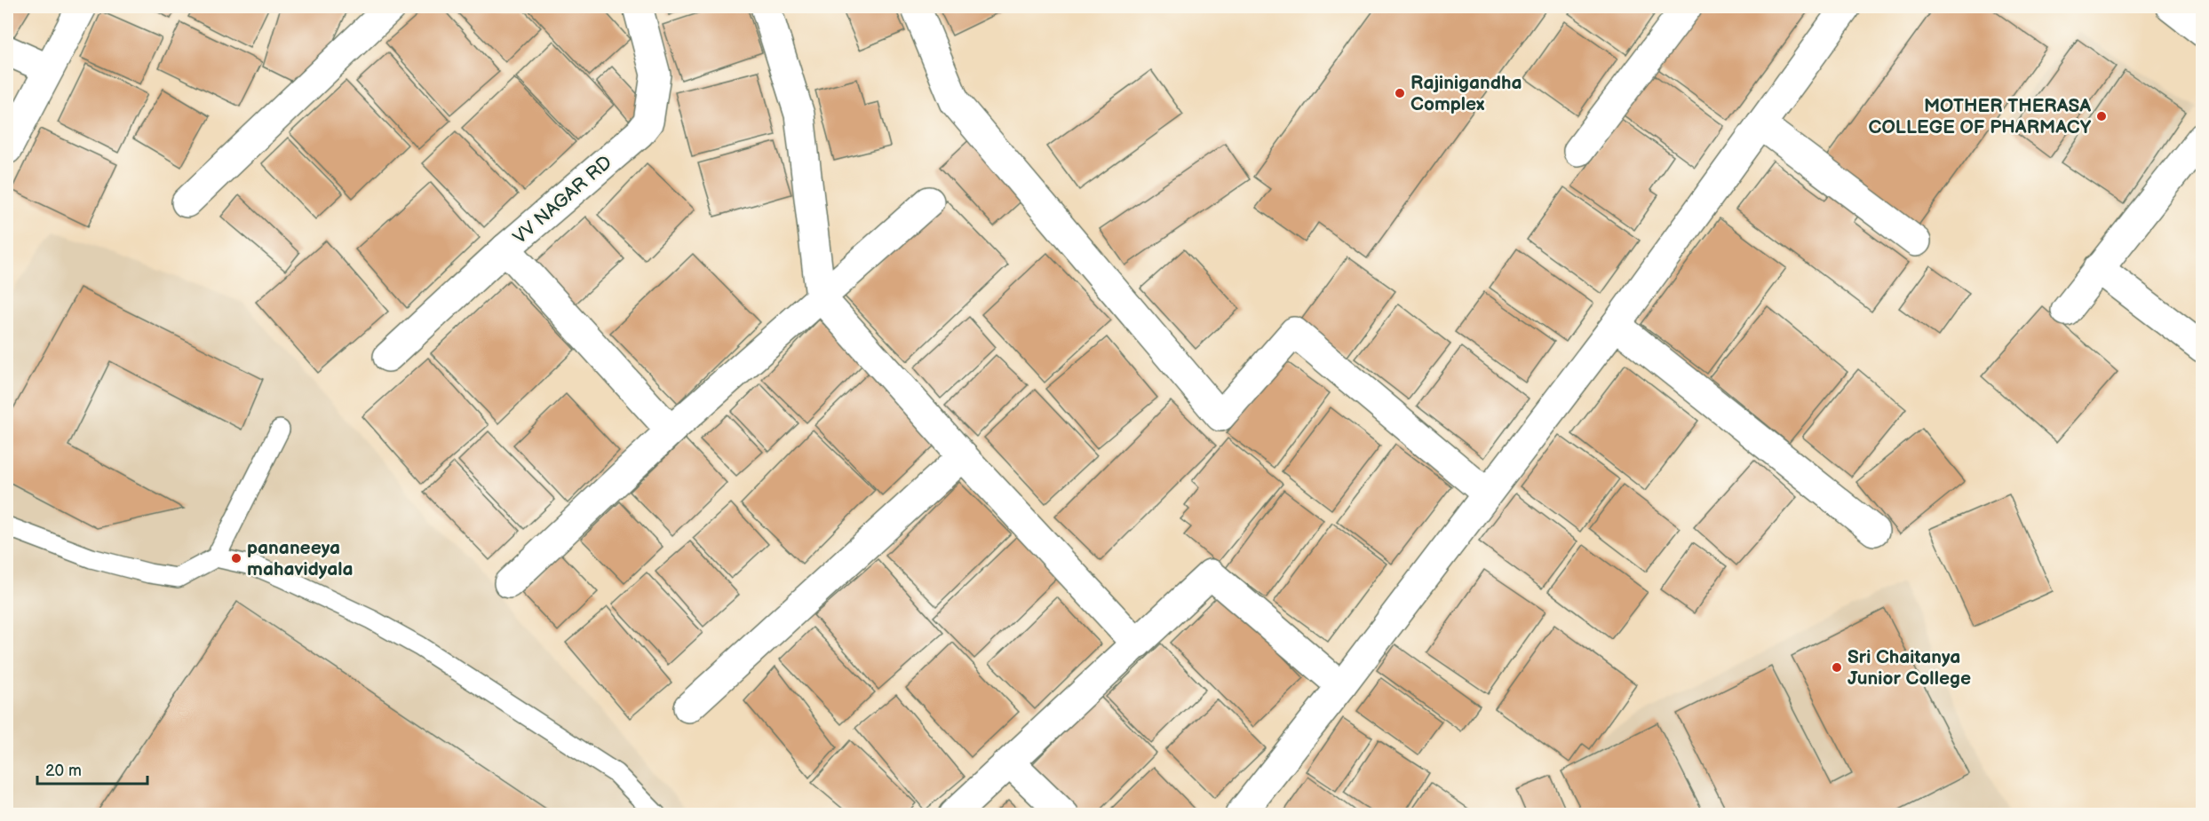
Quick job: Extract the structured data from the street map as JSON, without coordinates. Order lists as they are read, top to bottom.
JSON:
{
  "streets": {
    "street": ["VV NAGAR RD"]
  },
  "places": [
    "Rajinigandha Complex",
    "MOTHER THERASA COLLEGE OF PHARMACY",
    "pananeeya mahavidyala",
    "Sri Chaitanya Junior College"
  ],
  "scale_bar": "20 m"
}
